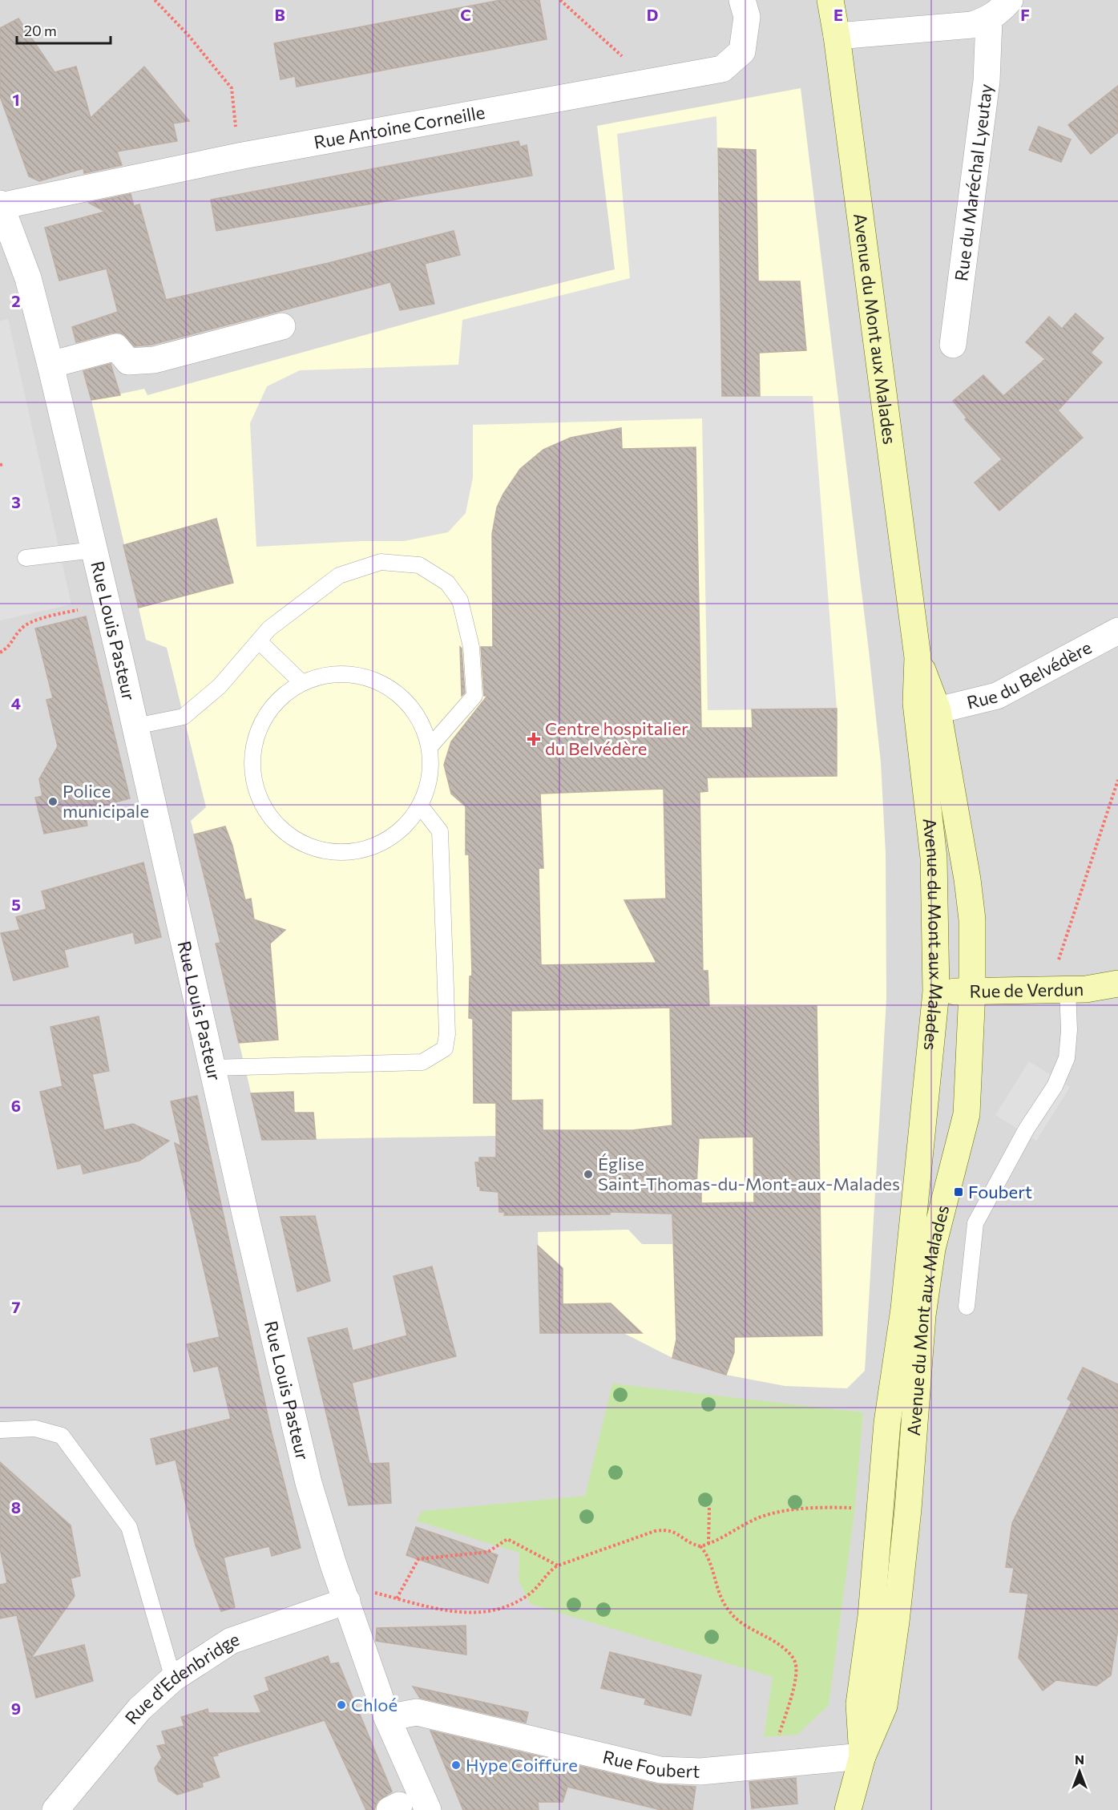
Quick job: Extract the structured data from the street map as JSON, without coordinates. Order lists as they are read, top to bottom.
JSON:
{
  "streets": {
    "street": [
      "Rue Antoine Corneille",
      "Rue du Maréchal Lyeutay",
      "Avenue du Mont aux Malades",
      "Rue Louis Pasteur",
      "Rue du Belvédère",
      "Rue de Verdun",
      "Rue d'Edenbridge",
      "Rue Foubert"
    ]
  },
  "crossings": [
    ["Rue Antoine Corneille", "Rue Louis Pasteur"],
    ["Avenue du Mont aux Malades", "Rue du Belvédère"],
    ["Avenue du Mont aux Malades", "Rue de Verdun"],
    ["Avenue du Mont aux Malades", "Rue Foubert"],
    ["Rue Louis Pasteur", "Rue d'Edenbridge"],
    ["Rue Louis Pasteur", "Rue Foubert"]
  ],
  "places": {
    "health": ["Centre hospitalier du Belvédère"],
    "other": [
      "Police municipale",
      "Église Saint-Thomas-du-Mont-aux-Malades",
      "Chloé",
      "Hype Coiffure"
    ],
    "transit": ["Foubert"]
  },
  "scale_bar": "20 m",
  "north": "top",
  "grid": {
    "columns": [
      "B",
      "C",
      "D",
      "E",
      "F"
    ],
    "rows": [
      "1",
      "2",
      "3",
      "4",
      "5",
      "6",
      "7",
      "8",
      "9"
    ]
  }
}
